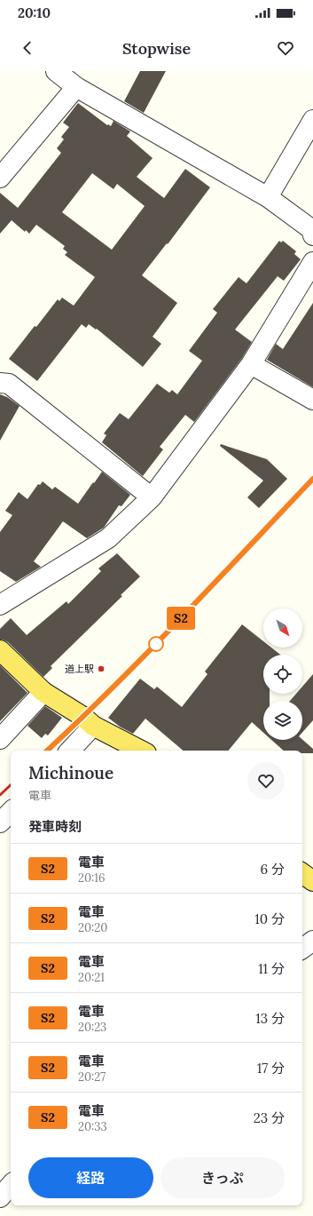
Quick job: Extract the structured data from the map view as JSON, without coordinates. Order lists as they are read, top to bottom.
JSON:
{
  "places": ["道上駅"],
  "north": "bottom right",
  "page": {
    "status": "20:10",
    "header": "Stopwise",
    "on_map": "S2",
    "heading": [
      ["Michinoue", "電車"],
      "発車時刻"
    ],
    "list": [
      {
        "mark": "S2",
        "name": "電車",
        "note": "20:16",
        "value": "6 分"
      },
      {
        "mark": "S2",
        "name": "電車",
        "note": "20:20",
        "value": "10 分"
      },
      {
        "mark": "S2",
        "name": "電車",
        "note": "20:21",
        "value": "11 分"
      },
      {
        "mark": "S2",
        "name": "電車",
        "note": "20:23",
        "value": "13 分"
      },
      {
        "mark": "S2",
        "name": "電車",
        "note": "20:27",
        "value": "17 分"
      },
      {
        "mark": "S2",
        "name": "電車",
        "note": "20:33",
        "value": "23 分"
      }
    ],
    "buttons": ["経路", "きっぷ"]
  }
}
